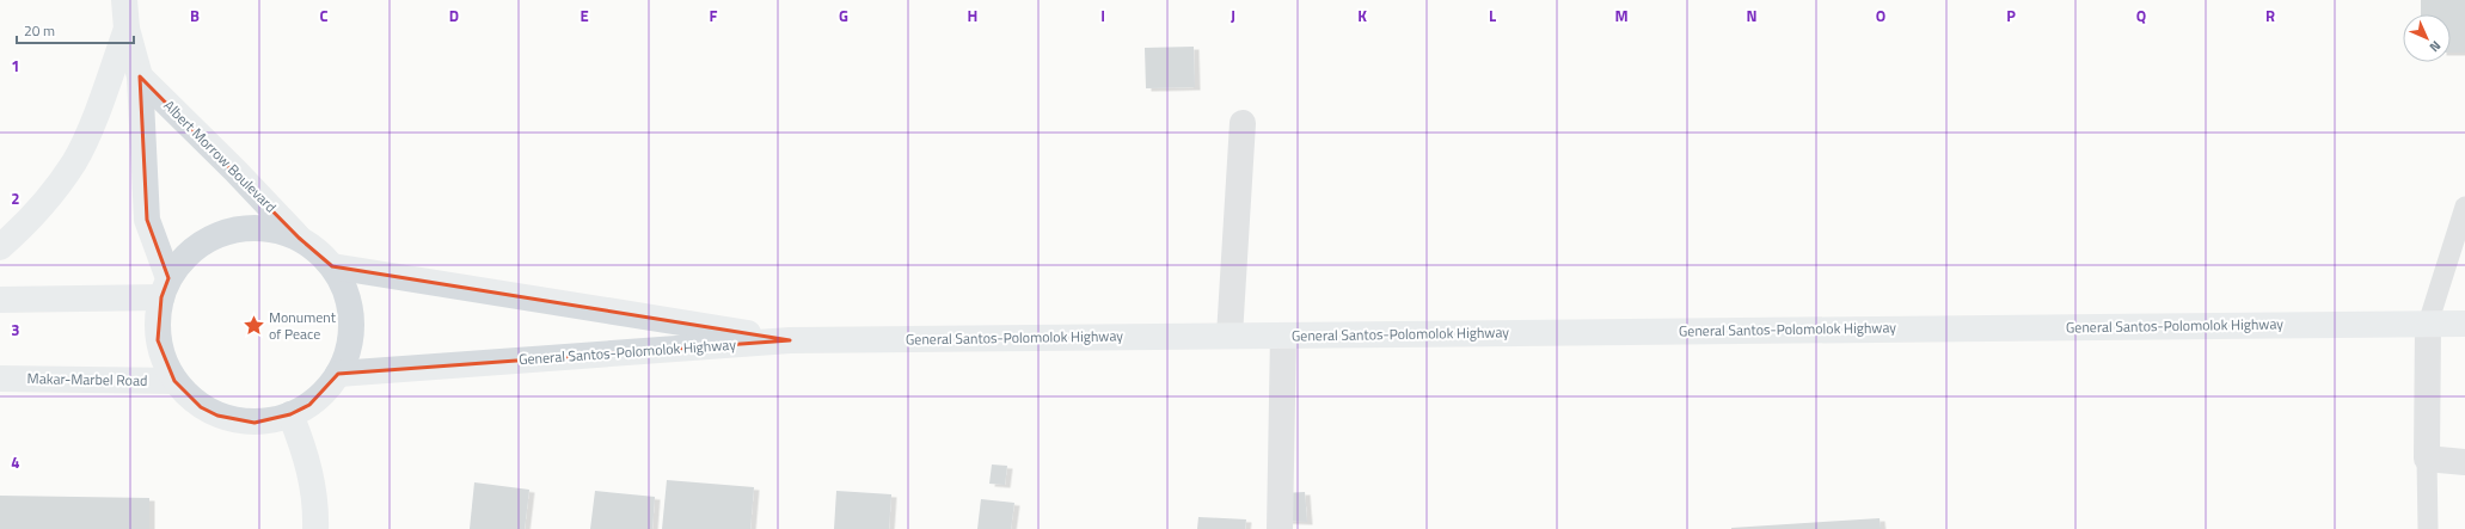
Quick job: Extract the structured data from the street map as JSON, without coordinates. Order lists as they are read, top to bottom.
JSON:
{
  "streets": {
    "main road": ["Albert Morrow Boulevard", "General Santos-Polomolok Highway", "Makar-Marbel Road"]
  },
  "places": {
    "place": ["Monument of Peace"]
  },
  "scale_bar": "20 m",
  "north": "bottom right",
  "grid": {
    "columns": [
      "B",
      "C",
      "D",
      "E",
      "F",
      "G",
      "H",
      "I",
      "J",
      "K",
      "L",
      "M",
      "N",
      "O",
      "P",
      "Q",
      "R"
    ],
    "rows": [
      "1",
      "2",
      "3",
      "4"
    ]
  }
}
